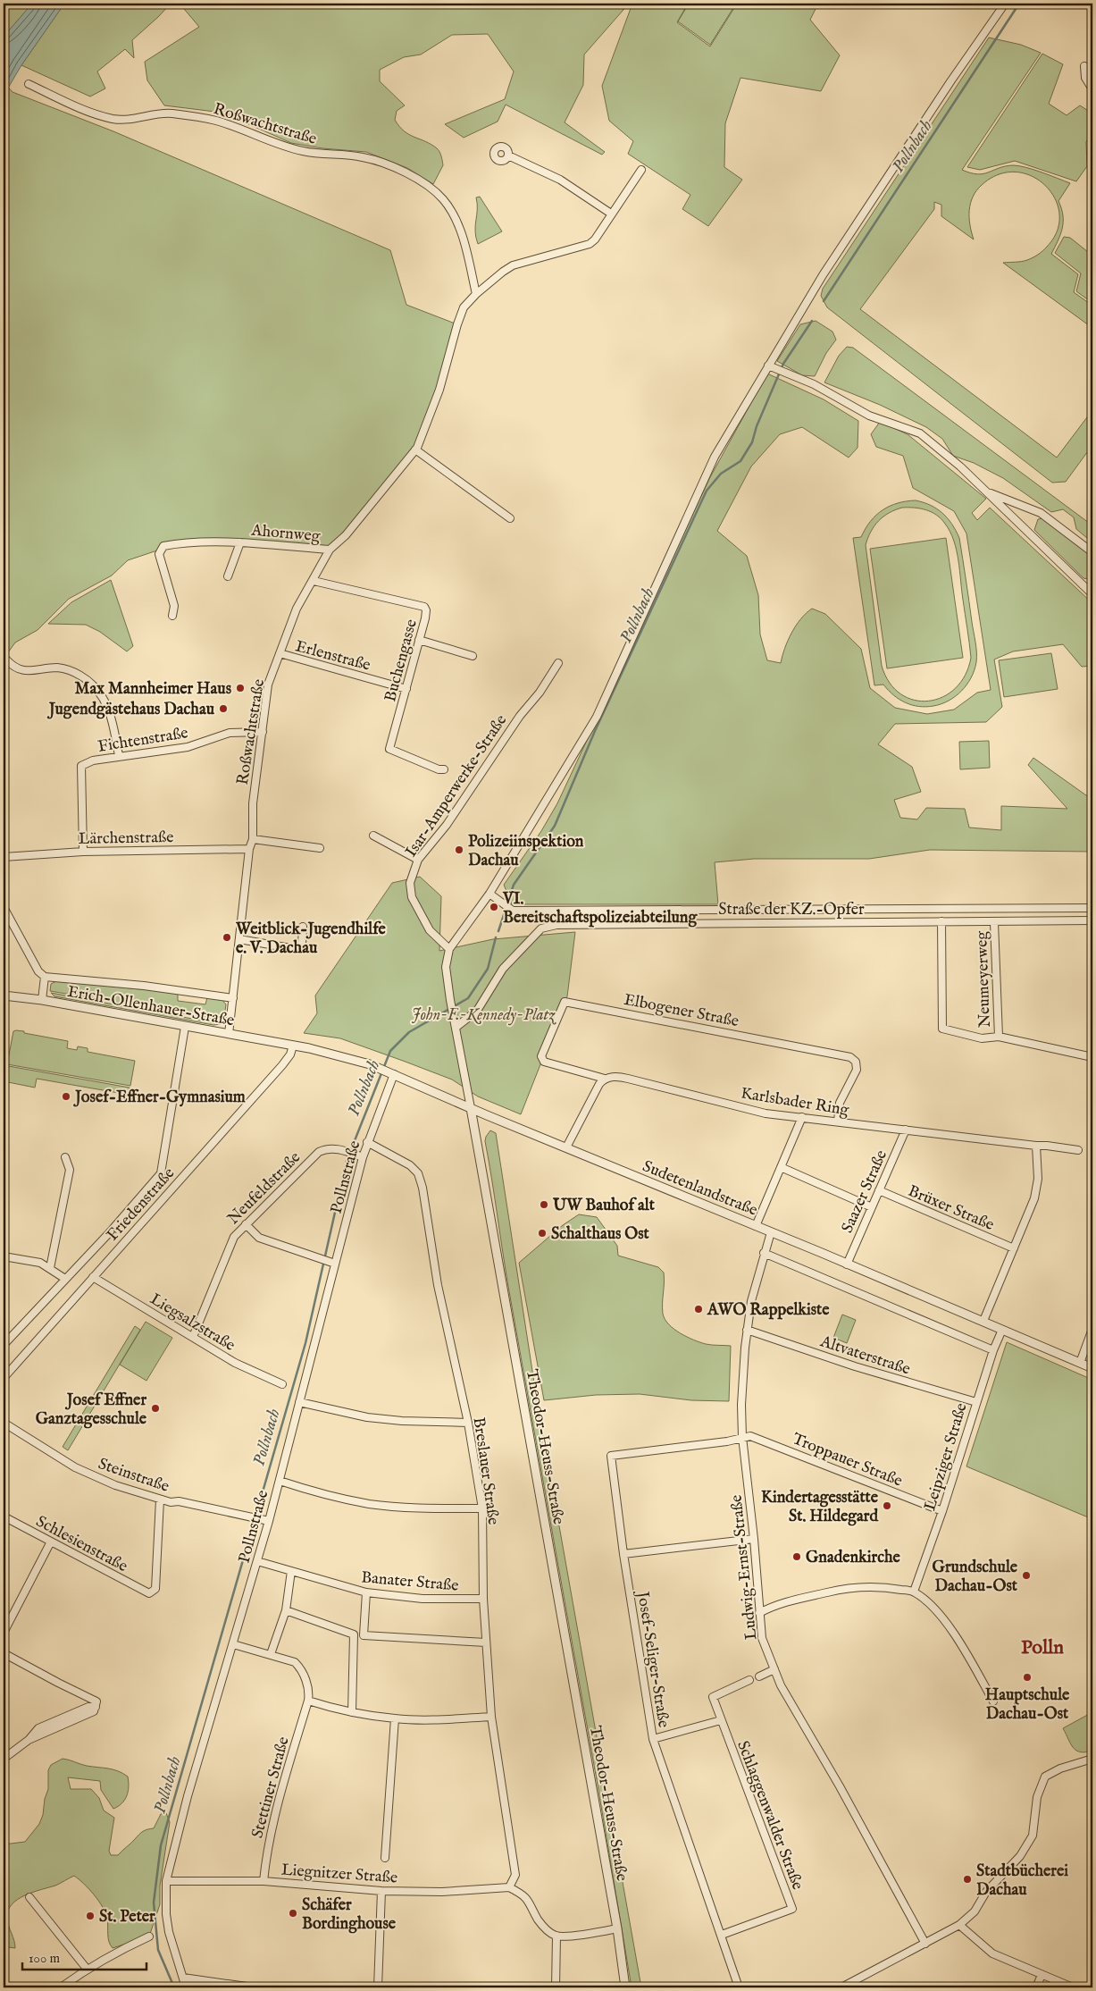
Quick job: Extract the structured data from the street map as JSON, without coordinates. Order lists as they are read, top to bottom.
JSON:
{
  "streets": {
    "street": [
      "Roßwachtstraße",
      "Ahornweg",
      "Erlenstraße",
      "Buchengasse",
      "Fichtenstraße",
      "Isar-Amperwerke-Straße",
      "Lärchenstraße",
      "Straße der KZ.-Opfer",
      "Neumeyerweg",
      "Erich-Ollenhauer-Straße",
      "Elbogener Straße",
      "Karlsbader Ring",
      "Pollnstraße",
      "Neufeldstraße",
      "Sudetenlandstraße",
      "Saazer Straße",
      "Friedenstraße",
      "Brüxer Straße",
      "Liegsalzstraße",
      "Altvaterstraße",
      "Theodor-Heuss-Straße",
      "Leipziger Straße",
      "Troppauer Straße",
      "Breslauer Straße",
      "Steinstraße",
      "Schlesienstraße",
      "Ludwig-Ernst-Straße",
      "Banater Straße",
      "Josef-Seliger-Straße",
      "Stettiner Straße",
      "Schlaggenwalder Straße",
      "Liegnitzer Straße"
    ]
  },
  "crossings": [
    ["Roßwachtstraße", "Ahornweg"],
    ["Roßwachtstraße", "Erlenstraße"],
    ["Roßwachtstraße", "Buchengasse"],
    ["Roßwachtstraße", "Fichtenstraße"],
    ["Roßwachtstraße", "Lärchenstraße"],
    ["Roßwachtstraße", "Erich-Ollenhauer-Straße"],
    ["Erlenstraße", "Buchengasse"],
    ["Fichtenstraße", "Lärchenstraße"],
    ["Isar-Amperwerke-Straße", "Theodor-Heuss-Straße"],
    ["Straße der KZ.-Opfer", "Neumeyerweg"],
    ["Straße der KZ.-Opfer", "Theodor-Heuss-Straße"],
    ["Erich-Ollenhauer-Straße", "Sudetenlandstraße"],
    ["Erich-Ollenhauer-Straße", "Friedenstraße"],
    ["Elbogener Straße", "Karlsbader Ring"],
    ["Karlsbader Ring", "Saazer Straße"],
    ["Pollnstraße", "Neufeldstraße"],
    ["Pollnstraße", "Sudetenlandstraße"],
    ["Pollnstraße", "Breslauer Straße"],
    ["Pollnstraße", "Steinstraße"],
    ["Pollnstraße", "Banater Straße"],
    ["Pollnstraße", "Liegnitzer Straße"],
    ["Neufeldstraße", "Liegsalzstraße"],
    ["Sudetenlandstraße", "Saazer Straße"],
    ["Sudetenlandstraße", "Friedenstraße"],
    ["Sudetenlandstraße", "Theodor-Heuss-Straße"],
    ["Sudetenlandstraße", "Leipziger Straße"],
    ["Sudetenlandstraße", "Ludwig-Ernst-Straße"],
    ["Saazer Straße", "Brüxer Straße"],
    ["Friedenstraße", "Liegsalzstraße"],
    ["Altvaterstraße", "Leipziger Straße"],
    ["Altvaterstraße", "Ludwig-Ernst-Straße"],
    ["Leipziger Straße", "Troppauer Straße"],
    ["Troppauer Straße", "Ludwig-Ernst-Straße"],
    ["Troppauer Straße", "Josef-Seliger-Straße"],
    ["Breslauer Straße", "Banater Straße"],
    ["Breslauer Straße", "Liegnitzer Straße"],
    ["Steinstraße", "Schlesienstraße"],
    ["Ludwig-Ernst-Straße", "Josef-Seliger-Straße"],
    ["Josef-Seliger-Straße", "Schlaggenwalder Straße"],
    ["Stettiner Straße", "Liegnitzer Straße"]
  ],
  "districts": ["Polln"],
  "water": ["Pollnbach"],
  "parks": ["John-F.-Kennedy-Platz"],
  "places": [
    "Max Mannheimer Haus",
    "Jugendgästehaus Dachau",
    "Polizeiinspektion Dachau",
    "VI. Bereitschaftspolizeiabteilung",
    "Weitblick-Jugendhilfe e. V. Dachau",
    "Josef-Effner-Gymnasium",
    "UW Bauhof alt",
    "Schalthaus Ost",
    "AWO Rappelkiste",
    "Josef Effner Ganztagesschule",
    "Kindertagesstätte St. Hildegard",
    "Gnadenkirche",
    "Grundschule Dachau-Ost",
    "Hauptschule Dachau-Ost",
    "Stadtbücherei Dachau",
    "Schäfer Bordinghouse",
    "St. Peter"
  ],
  "scale_bar": "100 m"
}
